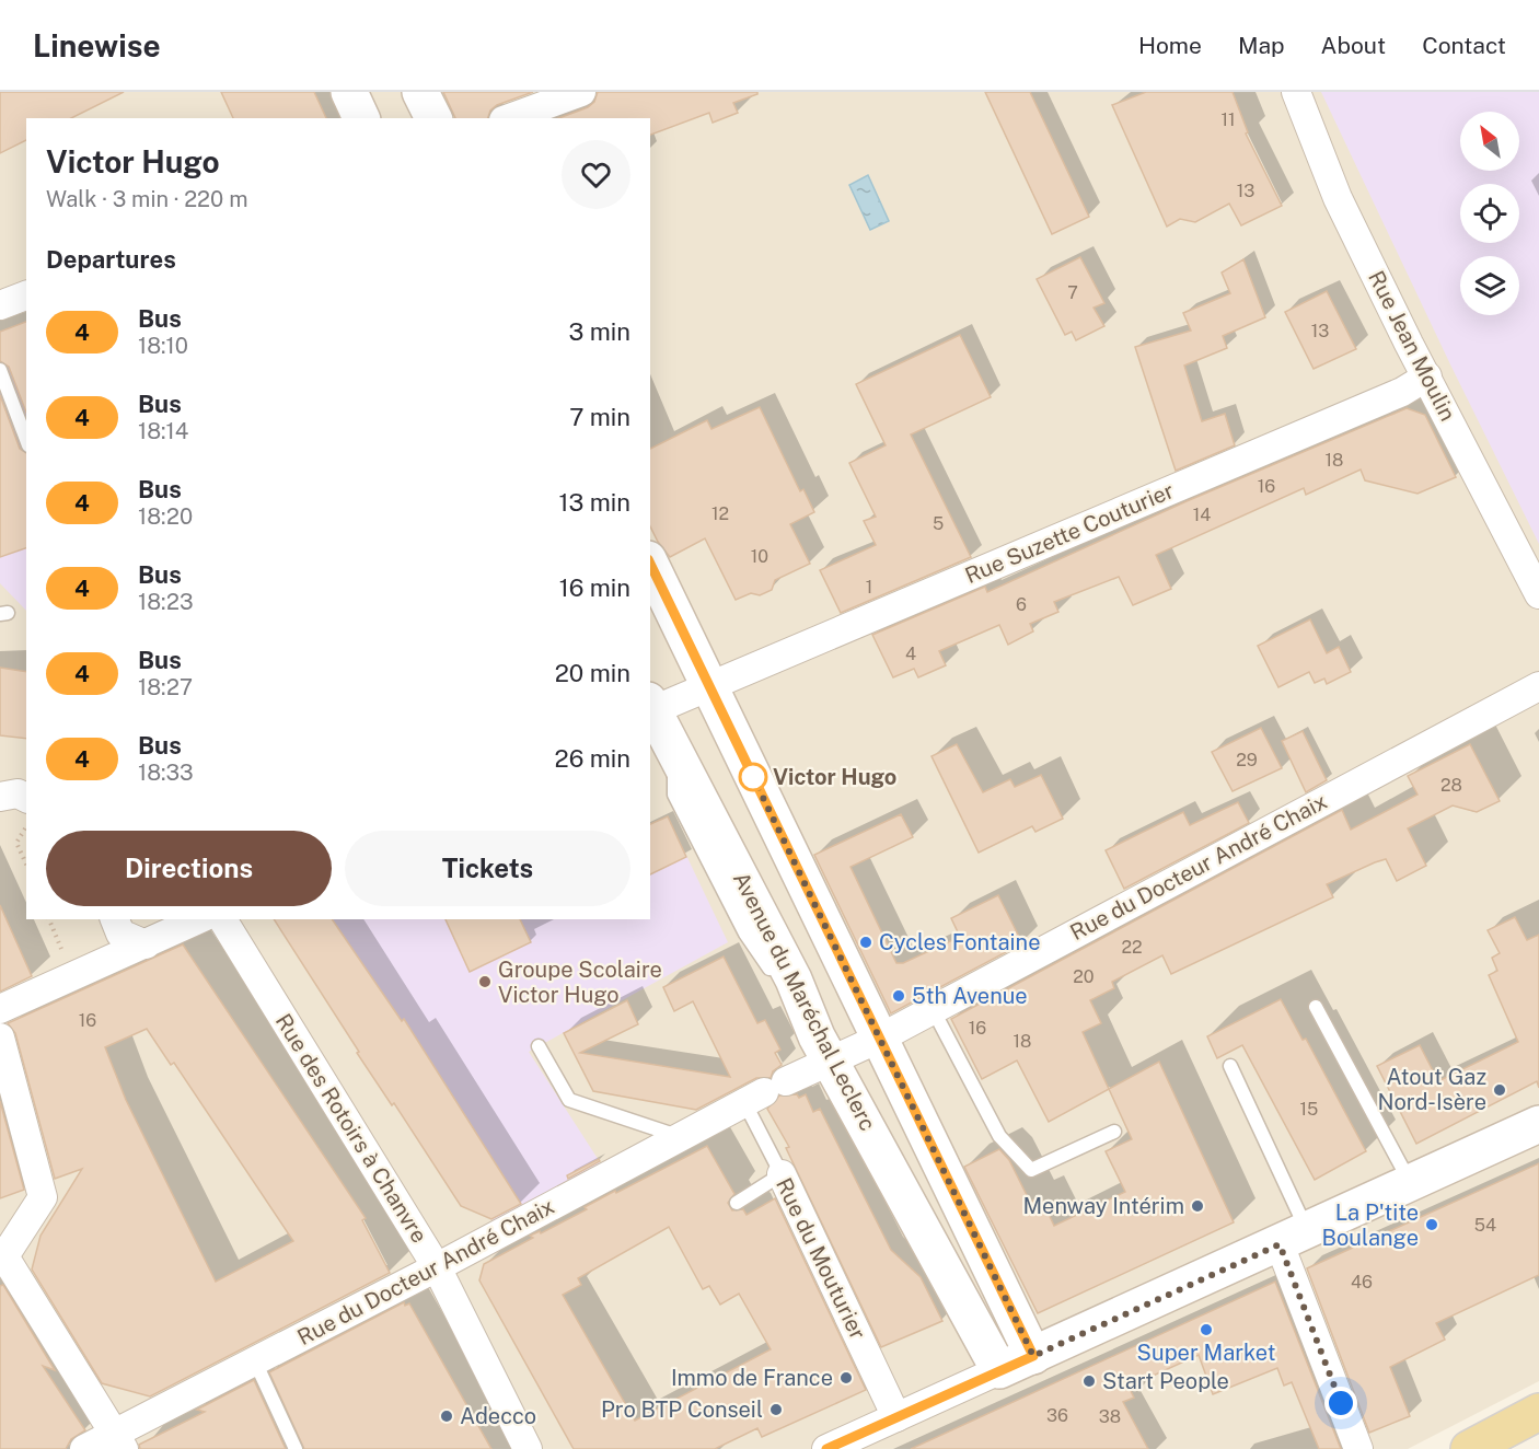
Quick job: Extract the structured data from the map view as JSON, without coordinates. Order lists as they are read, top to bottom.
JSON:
{
  "streets": {
    "street": [
      "Rue Jean Moulin",
      "Rue Suzette Couturier",
      "Rue du Docteur André Chaix",
      "Avenue du Maréchal Leclerc",
      "Rue des Rotoirs à Chanvre",
      "Rue du Mouturier"
    ]
  },
  "crossings": [
    ["Rue Jean Moulin", "Rue Suzette Couturier"],
    ["Rue Suzette Couturier", "Avenue du Maréchal Leclerc"],
    ["Rue du Docteur André Chaix", "Avenue du Maréchal Leclerc"],
    ["Rue du Docteur André Chaix", "Rue des Rotoirs à Chanvre"],
    ["Rue du Docteur André Chaix", "Rue du Mouturier"]
  ],
  "places": [
    "Victor Hugo",
    "Cycles Fontaine",
    "Groupe Scolaire Victor Hugo",
    "5th Avenue",
    "Atout Gaz Nord-Isère",
    "Menway Intérim",
    "La P'tite Boulange",
    "Super Market",
    "Immo de France",
    "Start People",
    "Pro BTP Conseil",
    "Adecco"
  ],
  "lines": ["bus line 4"],
  "house_numbers": [
    "11",
    "13",
    "7",
    "13",
    "18",
    "16",
    "12",
    "14",
    "5",
    "10",
    "1",
    "6",
    "4",
    "29",
    "28",
    "22",
    "20",
    "16",
    "16",
    "18",
    "15",
    "54",
    "46",
    "36",
    "38"
  ],
  "north": "top left",
  "page": {
    "header": "Linewise",
    "nav": [
      "Home",
      "Map",
      "About",
      "Contact"
    ],
    "heading": [
      ["Victor Hugo", "Walk · 3 min · 220 m"],
      "Departures"
    ],
    "list": [
      {
        "mark": "4",
        "name": "Bus",
        "note": "18:10",
        "value": "3 min"
      },
      {
        "mark": "4",
        "name": "Bus",
        "note": "18:14",
        "value": "7 min"
      },
      {
        "mark": "4",
        "name": "Bus",
        "note": "18:20",
        "value": "13 min"
      },
      {
        "mark": "4",
        "name": "Bus",
        "note": "18:23",
        "value": "16 min"
      },
      {
        "mark": "4",
        "name": "Bus",
        "note": "18:27",
        "value": "20 min"
      },
      {
        "mark": "4",
        "name": "Bus",
        "note": "18:33",
        "value": "26 min"
      }
    ],
    "buttons": ["Directions", "Tickets"]
  }
}
